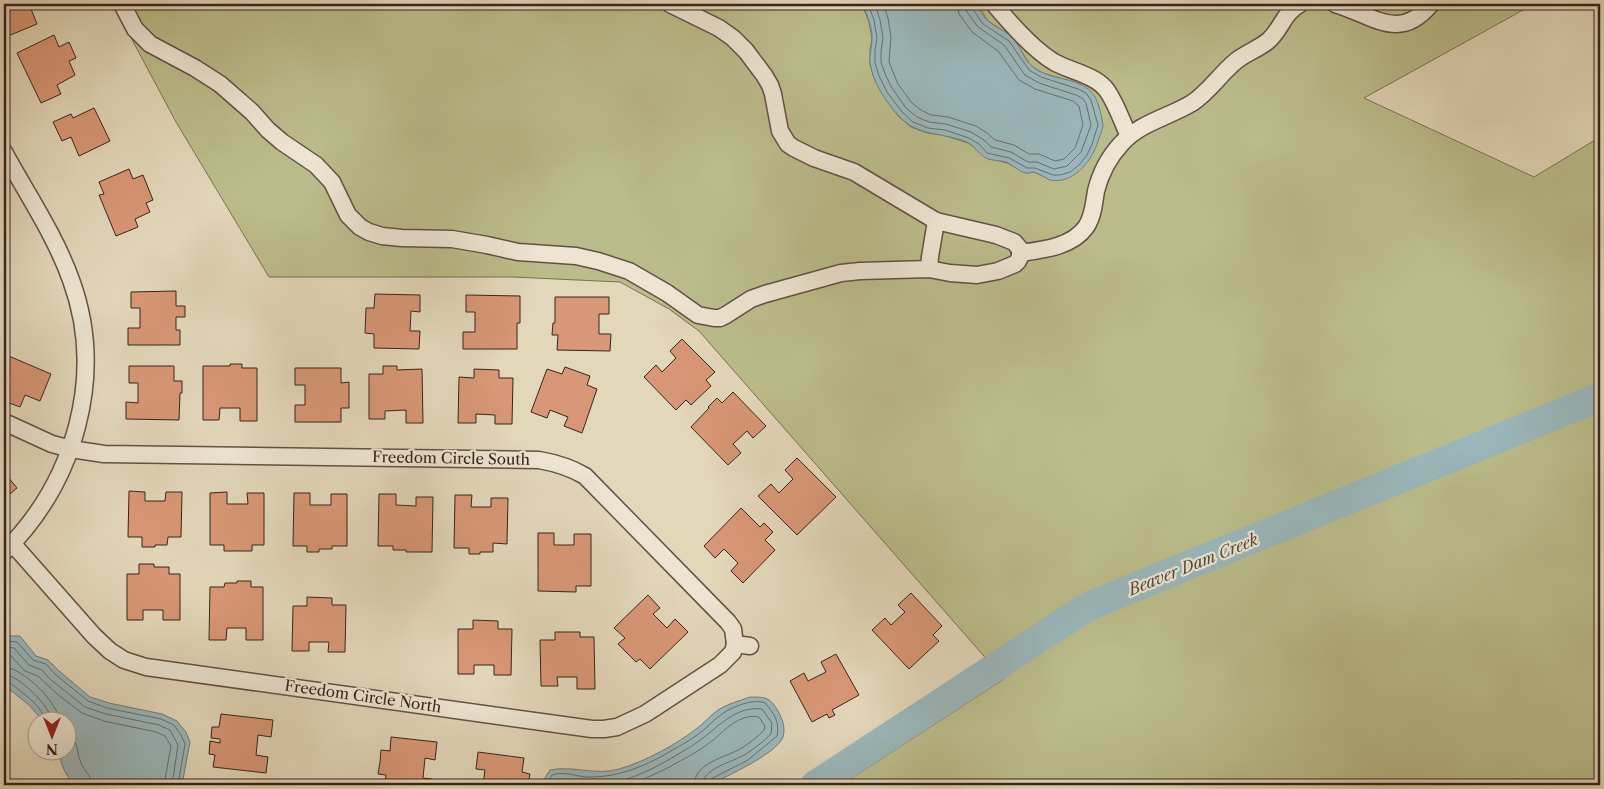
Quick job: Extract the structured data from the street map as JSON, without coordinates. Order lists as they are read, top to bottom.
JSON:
{
  "streets": {
    "street": ["Freedom Circle South", "Freedom Circle North"]
  },
  "crossings": [
    ["Freedom Circle South", "Freedom Circle North"]
  ],
  "water": ["Beaver Dam Creek"],
  "north": "bottom"
}
